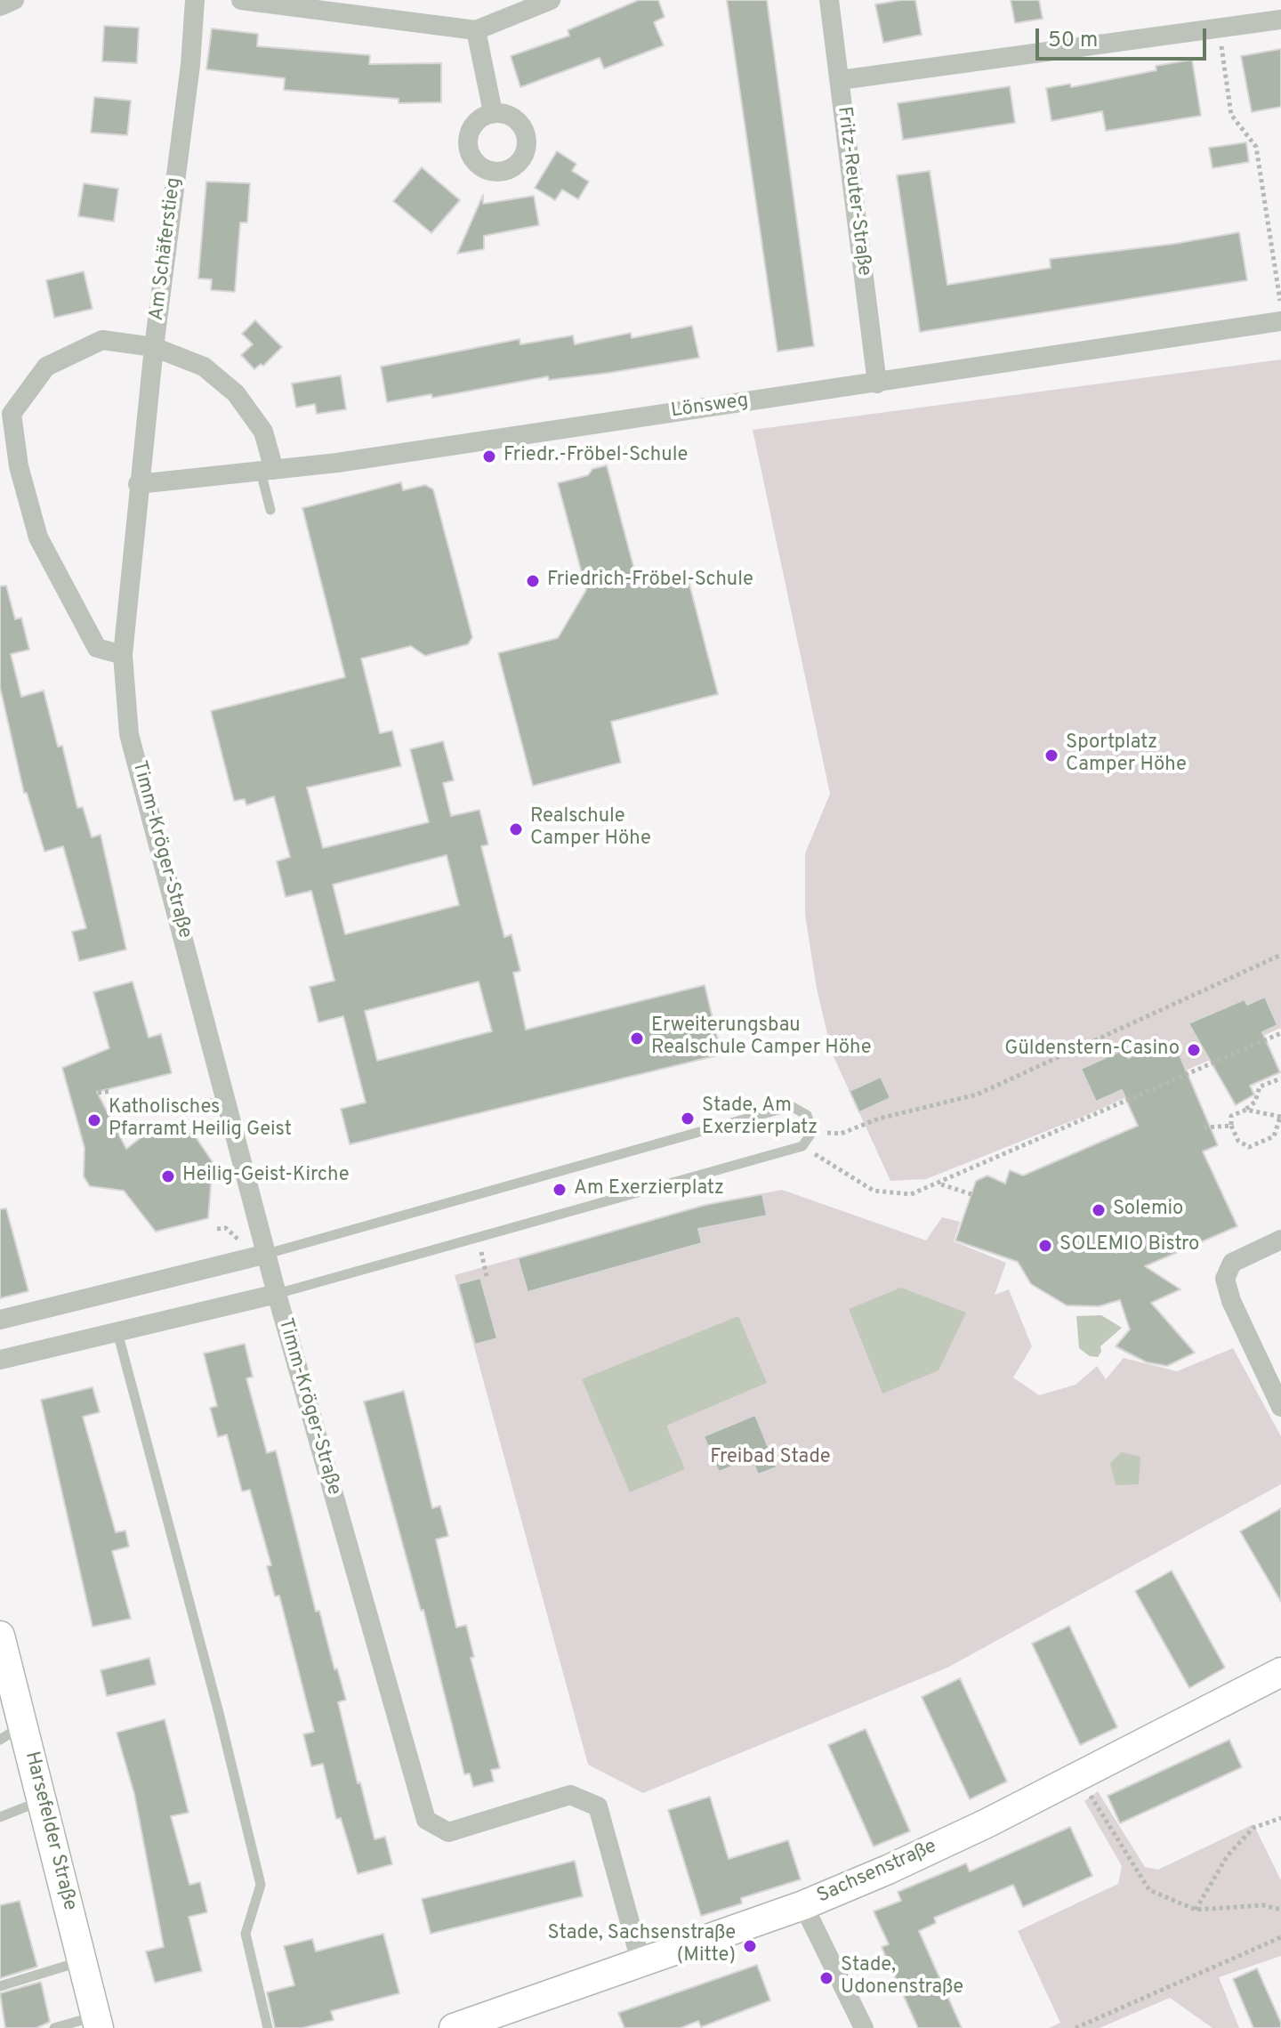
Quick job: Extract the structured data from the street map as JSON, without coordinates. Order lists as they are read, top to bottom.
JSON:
{
  "streets": {
    "street": [
      "Fritz-Reuter-Straße",
      "Am Schäferstieg",
      "Lönsweg",
      "Timm-Kröger-Straße",
      "Harsefelder Straße",
      "Sachsenstraße"
    ]
  },
  "crossings": [
    ["Fritz-Reuter-Straße", "Lönsweg"],
    ["Am Schäferstieg", "Lönsweg"],
    ["Am Schäferstieg", "Timm-Kröger-Straße"],
    ["Lönsweg", "Timm-Kröger-Straße"],
    ["Timm-Kröger-Straße", "Sachsenstraße"]
  ],
  "parks": ["Freibad Stade"],
  "places": [
    "Friedr.-Fröbel-Schule",
    "Friedrich-Fröbel-Schule",
    "Sportplatz Camper Höhe",
    "Realschule Camper Höhe",
    "Erweiterungsbau Realschule Camper Höhe",
    "Güldenstern-Casino",
    "Stade, Am Exerzierplatz",
    "Katholisches Pfarramt Heilig Geist",
    "Heilig-Geist-Kirche",
    "Am Exerzierplatz",
    "Solemio",
    "SOLEMIO Bistro",
    "Stade, Sachsenstraße (Mitte)",
    "Stade, Udonenstraße"
  ],
  "scale_bar": "50 m"
}
